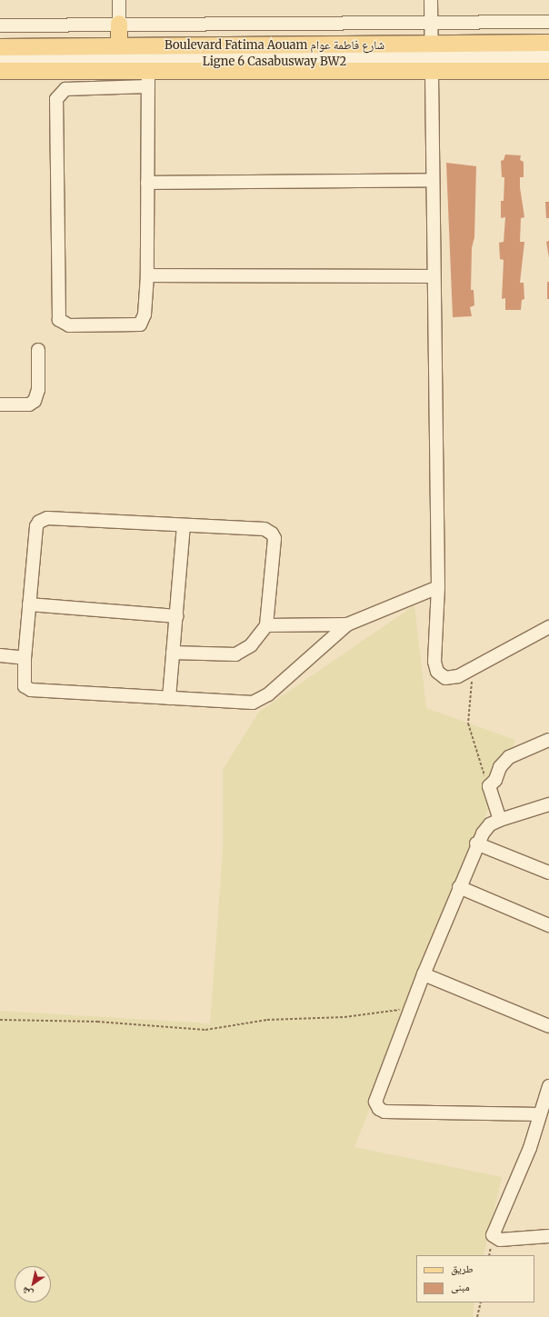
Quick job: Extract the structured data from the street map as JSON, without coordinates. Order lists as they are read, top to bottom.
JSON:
{
  "streets": {
    "main road": ["Boulevard Fatima Aouam شارع فاطمة عوام"],
    "street": ["Ligne 6 Casabusway BW2"]
  },
  "crossings": [
    ["Boulevard Fatima Aouam شارع فاطمة عوام", "Ligne 6 Casabusway BW2"]
  ],
  "legend": ["طريق", "مبنى"],
  "north": "bottom left"
}
